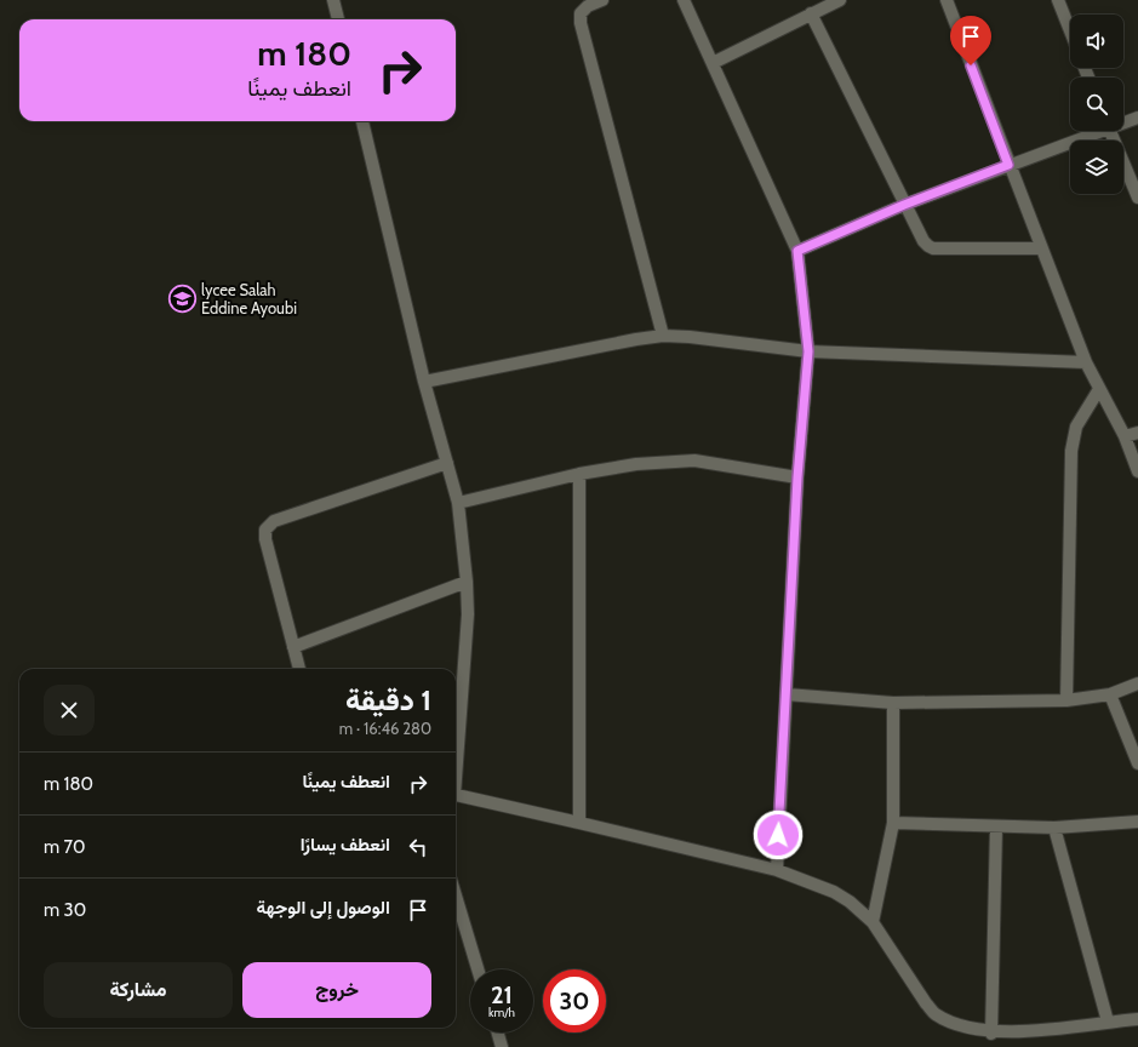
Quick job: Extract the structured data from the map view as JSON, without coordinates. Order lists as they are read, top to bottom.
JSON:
{
  "places": {
    "school or university": ["lycee Salah Eddine Ayoubi"]
  },
  "page": {
    "turn": ["180 m", "انعطف يمينًا"],
    "heading": ["1 دقيقة", "280 m · 16:46"],
    "list": [
      {
        "name": "انعطف يمينًا",
        "value": "180 m"
      },
      {
        "name": "انعطف يسارًا",
        "value": "70 m"
      },
      {
        "name": "الوصول إلى الوجهة",
        "value": "30 m"
      }
    ],
    "buttons": ["خروج", "مشاركة"],
    "speed": "21 km/h",
    "limit": "30"
  }
}
